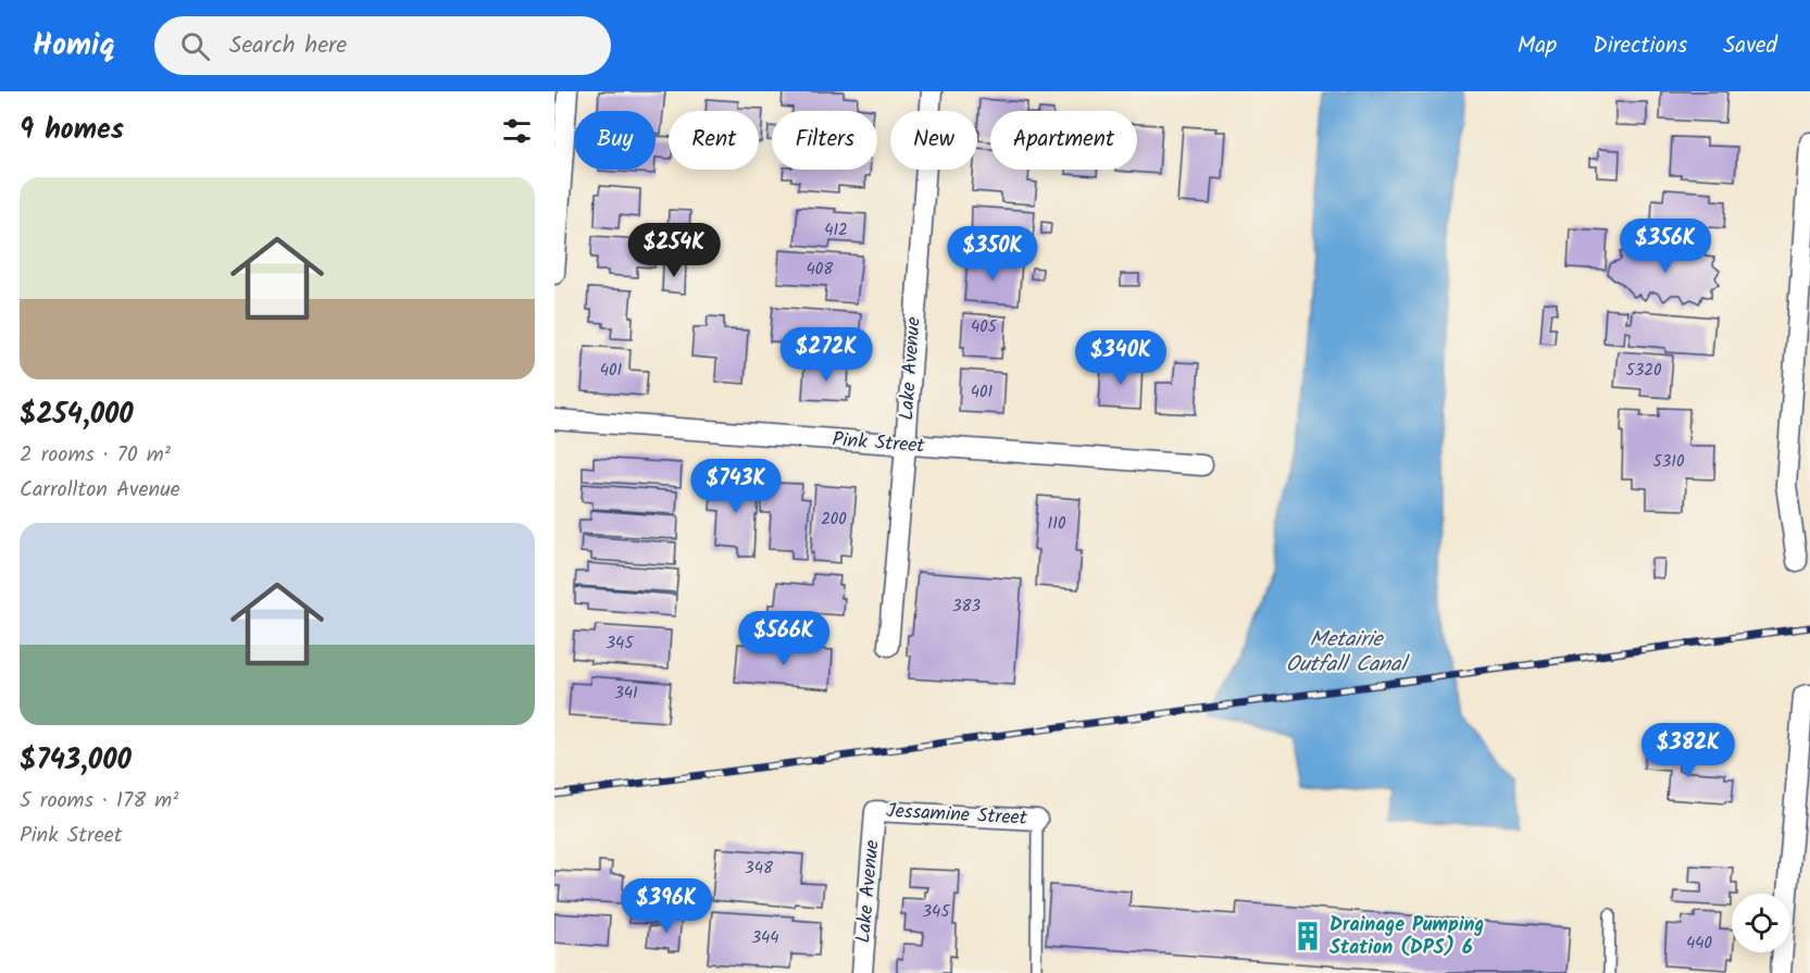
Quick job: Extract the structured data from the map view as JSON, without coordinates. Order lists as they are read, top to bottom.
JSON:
{
  "streets": {
    "street": ["Lake Avenue", "Pink Street", "Jessamine Street"]
  },
  "crossings": [
    ["Lake Avenue", "Pink Street"],
    ["Lake Avenue", "Jessamine Street"]
  ],
  "water": ["Metairie Outfall Canal"],
  "places": {
    "building": ["Drainage Pumping Station (DPS) 6"]
  },
  "house_numbers": [
    "412",
    "408",
    "405",
    "401",
    "5320",
    "401",
    "5310",
    "200",
    "110",
    "383",
    "345",
    "341",
    "348",
    "345",
    "344",
    "440"
  ],
  "page": {
    "header": "Homiq",
    "search": "Search here",
    "nav": ["Map", "Directions", "Saved"],
    "heading": "9 homes",
    "chip": [
      "Buy",
      "Rent",
      "Filters",
      "New",
      "Apartment"
    ],
    "list": [
      {
        "name": "$254,000",
        "note": "2 rooms · 70 m² · Carrollton Avenue"
      },
      {
        "name": "$743,000",
        "note": "5 rooms · 178 m² · Pink Street"
      }
    ],
    "price": [
      "$356K",
      "$254K",
      "$350K",
      "$272K",
      "$340K",
      "$743K",
      "$566K",
      "$382K",
      "$396K"
    ]
  }
}
